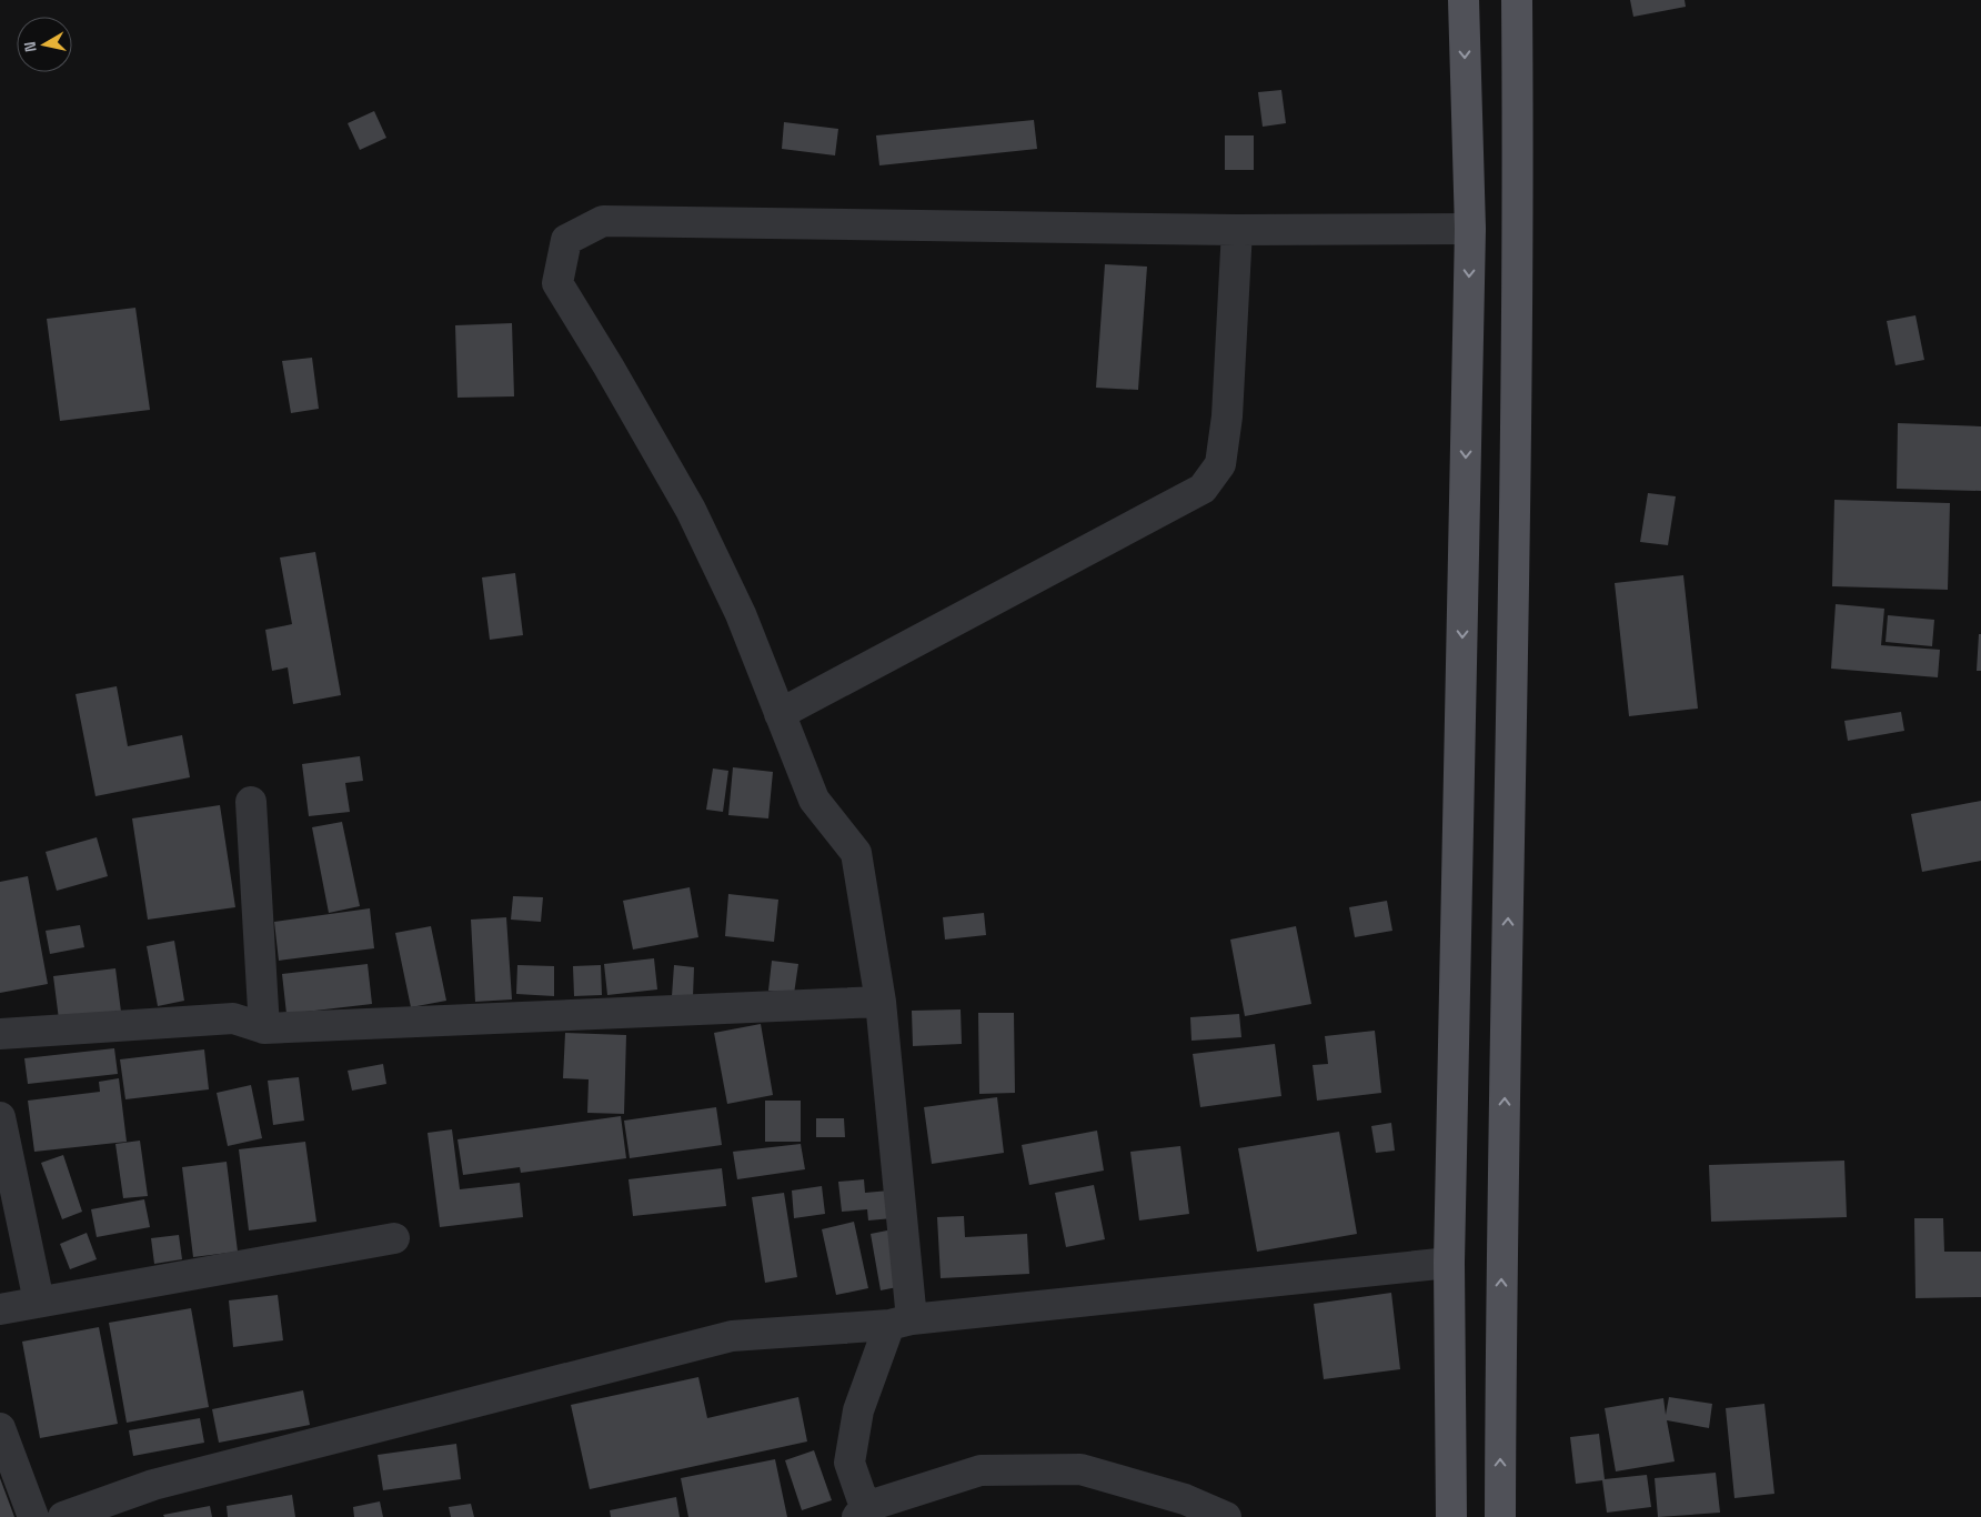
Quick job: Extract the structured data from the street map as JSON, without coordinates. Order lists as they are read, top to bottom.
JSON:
{
  "north": "left"
}
